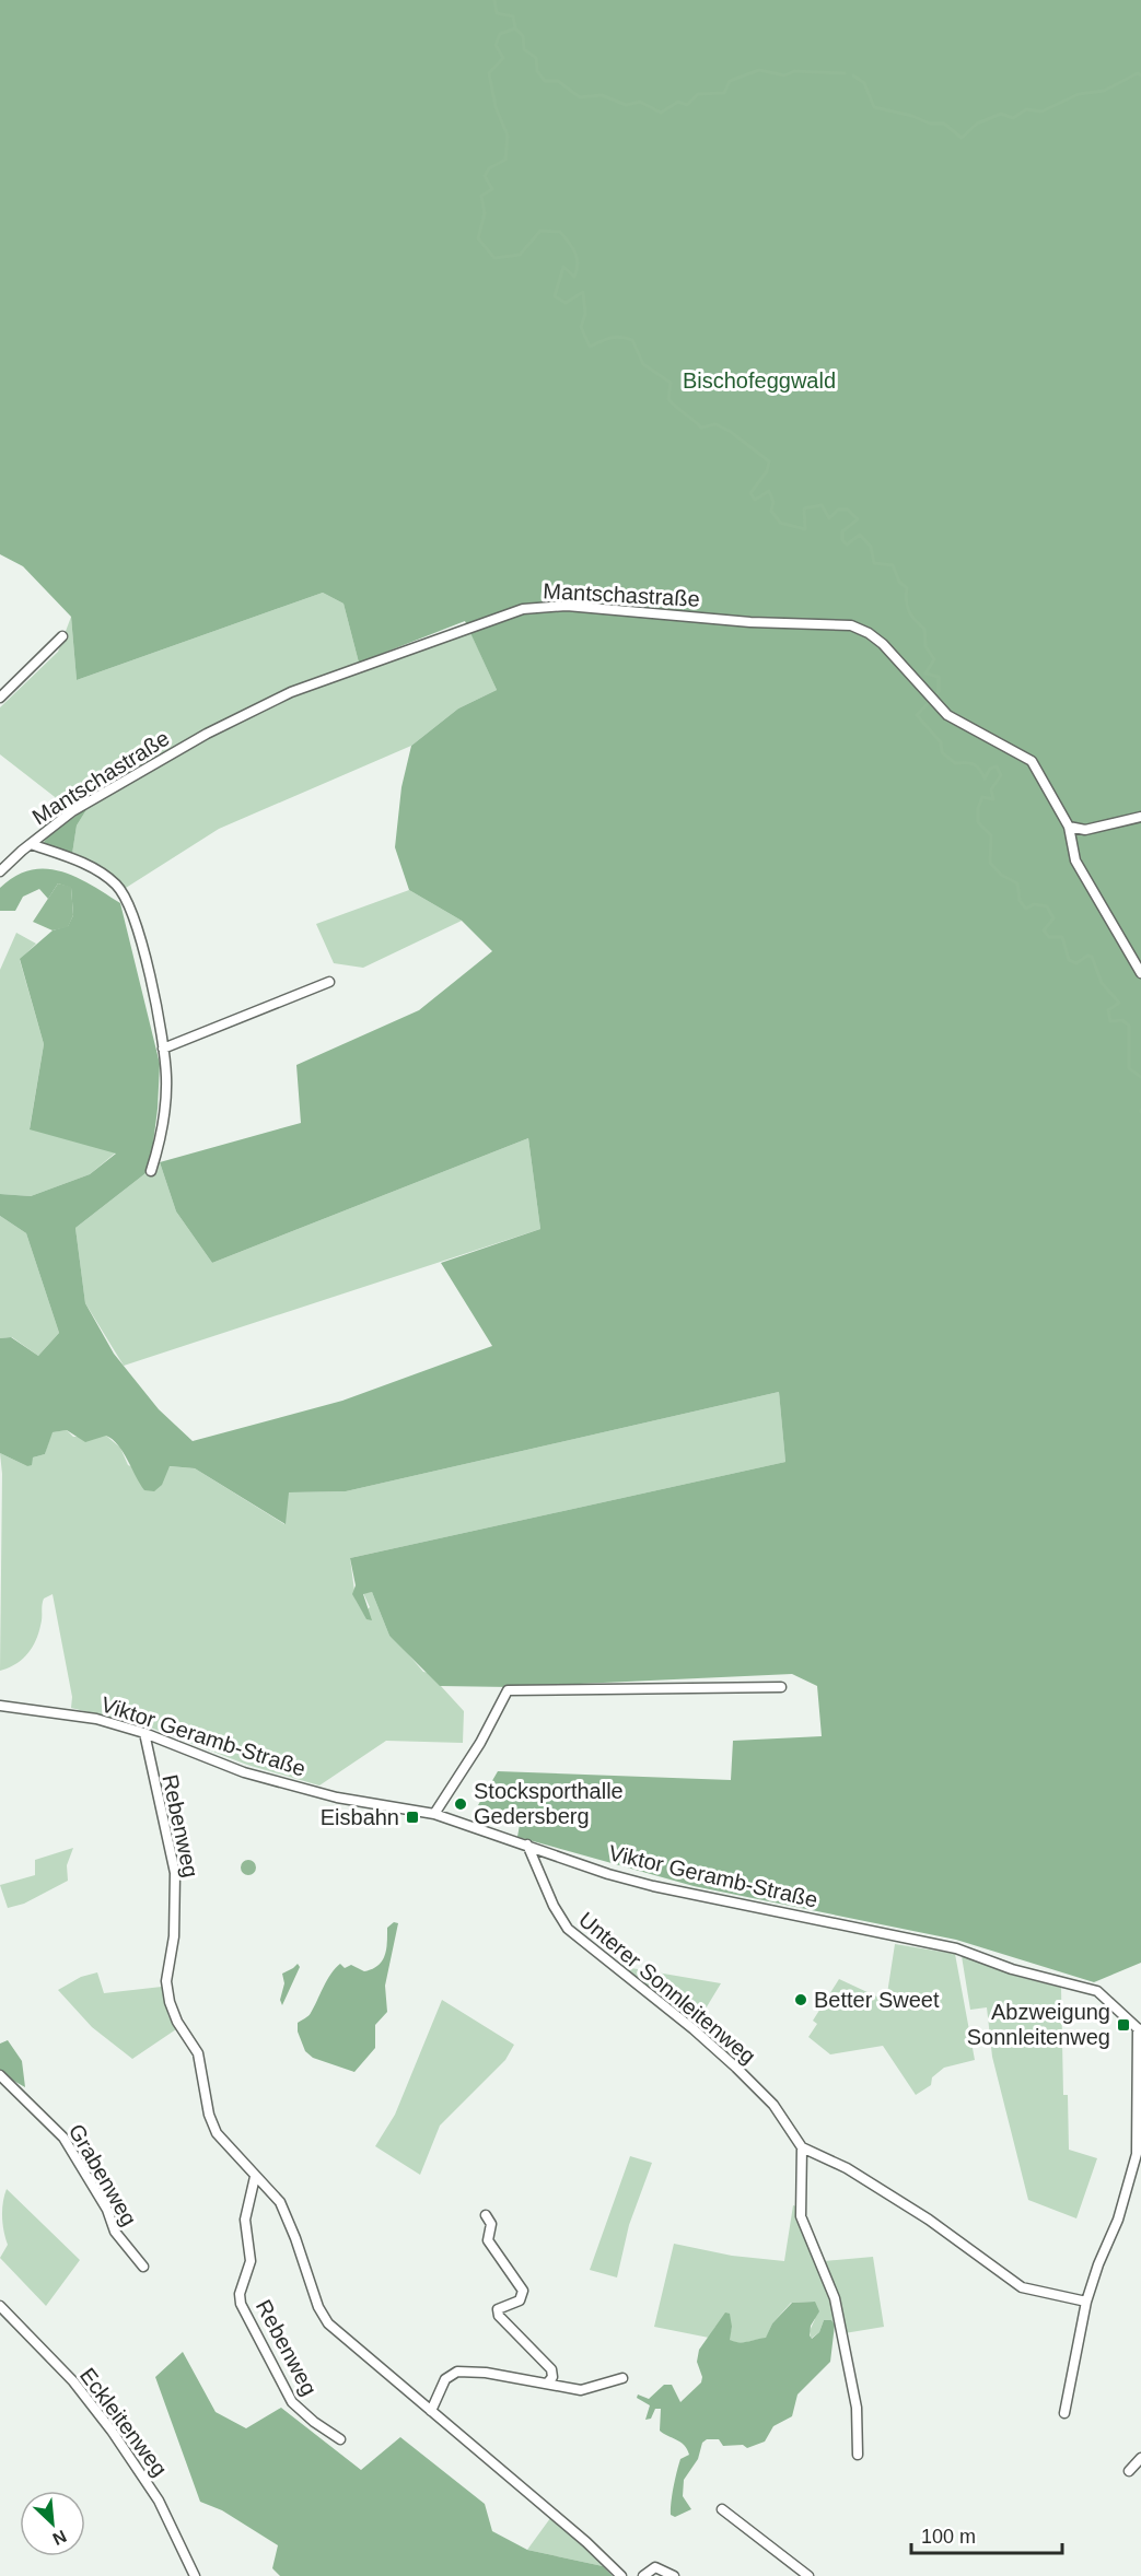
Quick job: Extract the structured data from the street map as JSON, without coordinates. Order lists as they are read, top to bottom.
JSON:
{
  "streets": {
    "street": [
      "Mantschastraße",
      "Viktor Geramb-Straße",
      "Rebenweg",
      "Unterer Sonnleitenweg",
      "Grabenweg",
      "Eckleitenweg"
    ]
  },
  "crossings": [
    ["Viktor Geramb-Straße", "Rebenweg"],
    ["Viktor Geramb-Straße", "Unterer Sonnleitenweg"]
  ],
  "parks": ["Bischofeggwald"],
  "places": {
    "other": ["Stocksporthalle Gedersberg", "Better Sweet"],
    "transit": ["Eisbahn", "Abzweigung Sonnleitenweg"]
  },
  "scale_bar": "100 m",
  "north": "bottom right"
}
